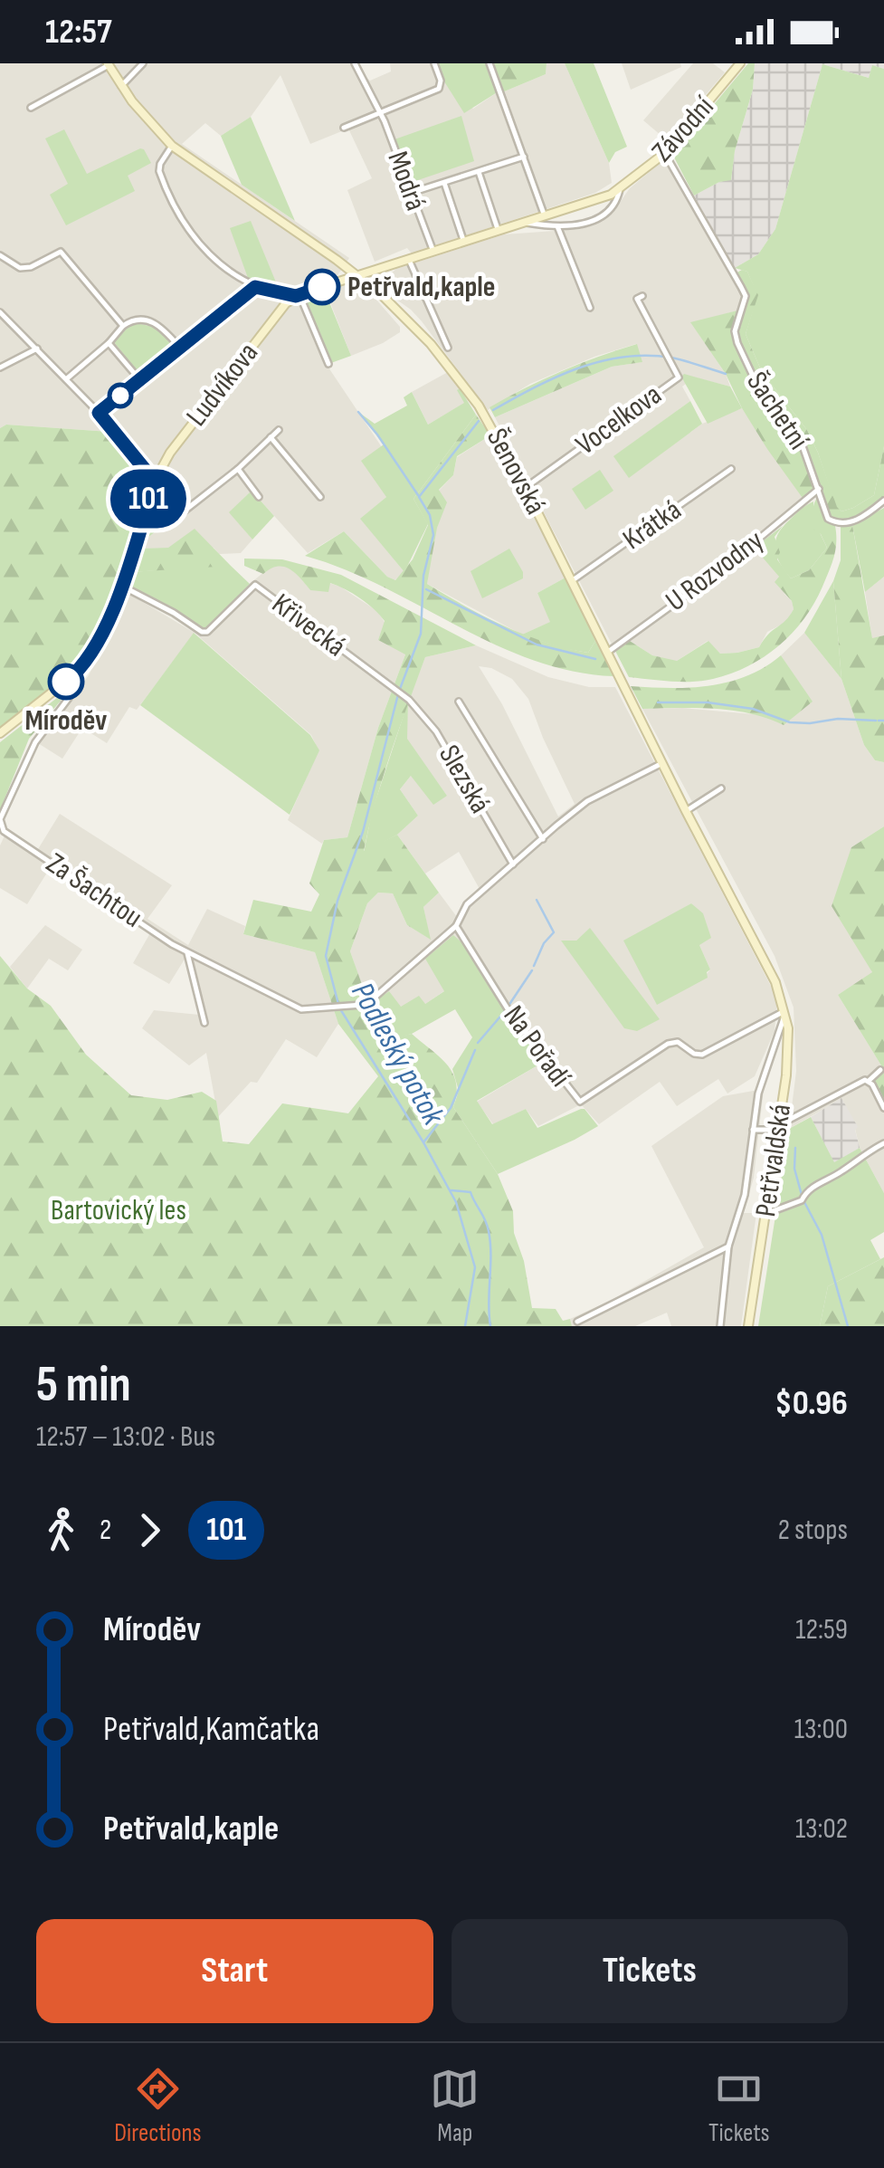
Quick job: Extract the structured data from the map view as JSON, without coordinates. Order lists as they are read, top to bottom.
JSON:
{
  "streets": {
    "main road": [
      "Závodní",
      "Ludvíkova",
      "Šenovská",
      "Petřvaldská"
    ],
    "street": [
      "Modrá",
      "Šachetní",
      "Vocelkova",
      "Krátká",
      "U Rozvodny",
      "Křivecká",
      "Slezská",
      "Za Šachtou",
      "Na Pořadí"
    ]
  },
  "crossings": [
    ["Závodní", "Modrá"],
    ["Závodní", "Ludvíkova"],
    ["Závodní", "Šachetní"],
    ["Závodní", "Šenovská"],
    ["Ludvíkova", "Šenovská"],
    ["Ludvíkova", "Křivecká"],
    ["Ludvíkova", "Za Šachtou"],
    ["Šachetní", "U Rozvodny"],
    ["Vocelkova", "Šenovská"],
    ["Šenovská", "Krátká"],
    ["Šenovská", "U Rozvodny"],
    ["Šenovská", "Petřvaldská"],
    ["Křivecká", "Slezská"],
    ["Za Šachtou", "Na Pořadí"],
    ["Na Pořadí", "Petřvaldská"]
  ],
  "water": ["Podleský potok"],
  "parks": ["Bartovický les"],
  "places": ["Petřvald,kaple", "Míroděv"],
  "lines": ["bus line 101"],
  "page": {
    "status": "12:57",
    "on_map": "101",
    "heading": ["5 min", "12:57 – 13:02 · Bus", "$0.96"],
    "legs": ["2", "101", "2 stops"],
    "list": [
      {
        "name": "Míroděv",
        "value": "12:59"
      },
      {
        "name": "Petřvald,Kamčatka",
        "value": "13:00"
      },
      {
        "name": "Petřvald,kaple",
        "value": "13:02"
      }
    ],
    "buttons": ["Start", "Tickets"],
    "tabs": ["Directions", "Map", "Tickets"]
  }
}
